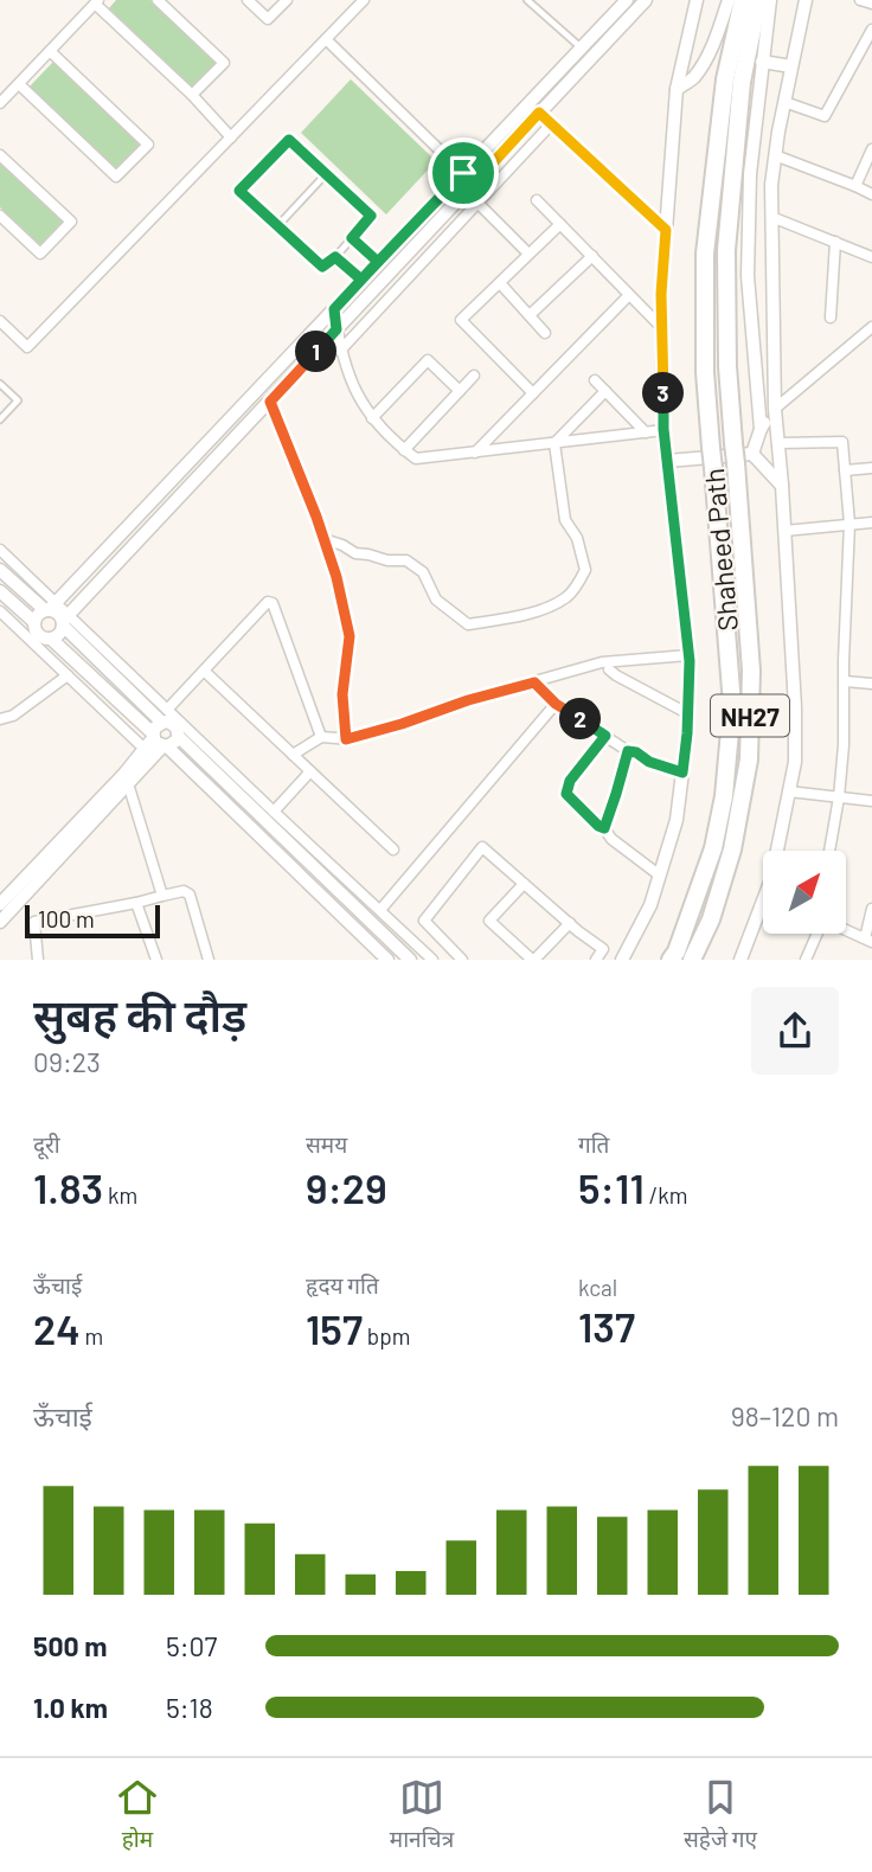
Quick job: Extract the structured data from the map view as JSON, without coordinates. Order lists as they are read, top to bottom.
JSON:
{
  "streets": {
    "highway": ["Shaheed Path", "NH27"]
  },
  "scale_bar": "100 m",
  "north": "top right",
  "page": {
    "pins": ["1", "3", "2"],
    "scale": "100 m",
    "heading": ["सुबह की दौड़", "09:23"],
    "stats": [
      ["दूरी", "1.83 km"],
      ["समय", "9:29"],
      ["गति", "5:11 /km"],
      ["ऊँचाई", "24 m"],
      ["हृदय गति", "157 bpm"],
      ["kcal", "137"]
    ],
    "chart": ["ऊँचाई", "98–120 m"],
    "list": [
      {
        "name": "500 m",
        "note": "5:07"
      },
      {
        "name": "1.0 km",
        "note": "5:18"
      }
    ],
    "tabs": ["होम", "मानचित्र", "सहेजे गए"]
  }
}
